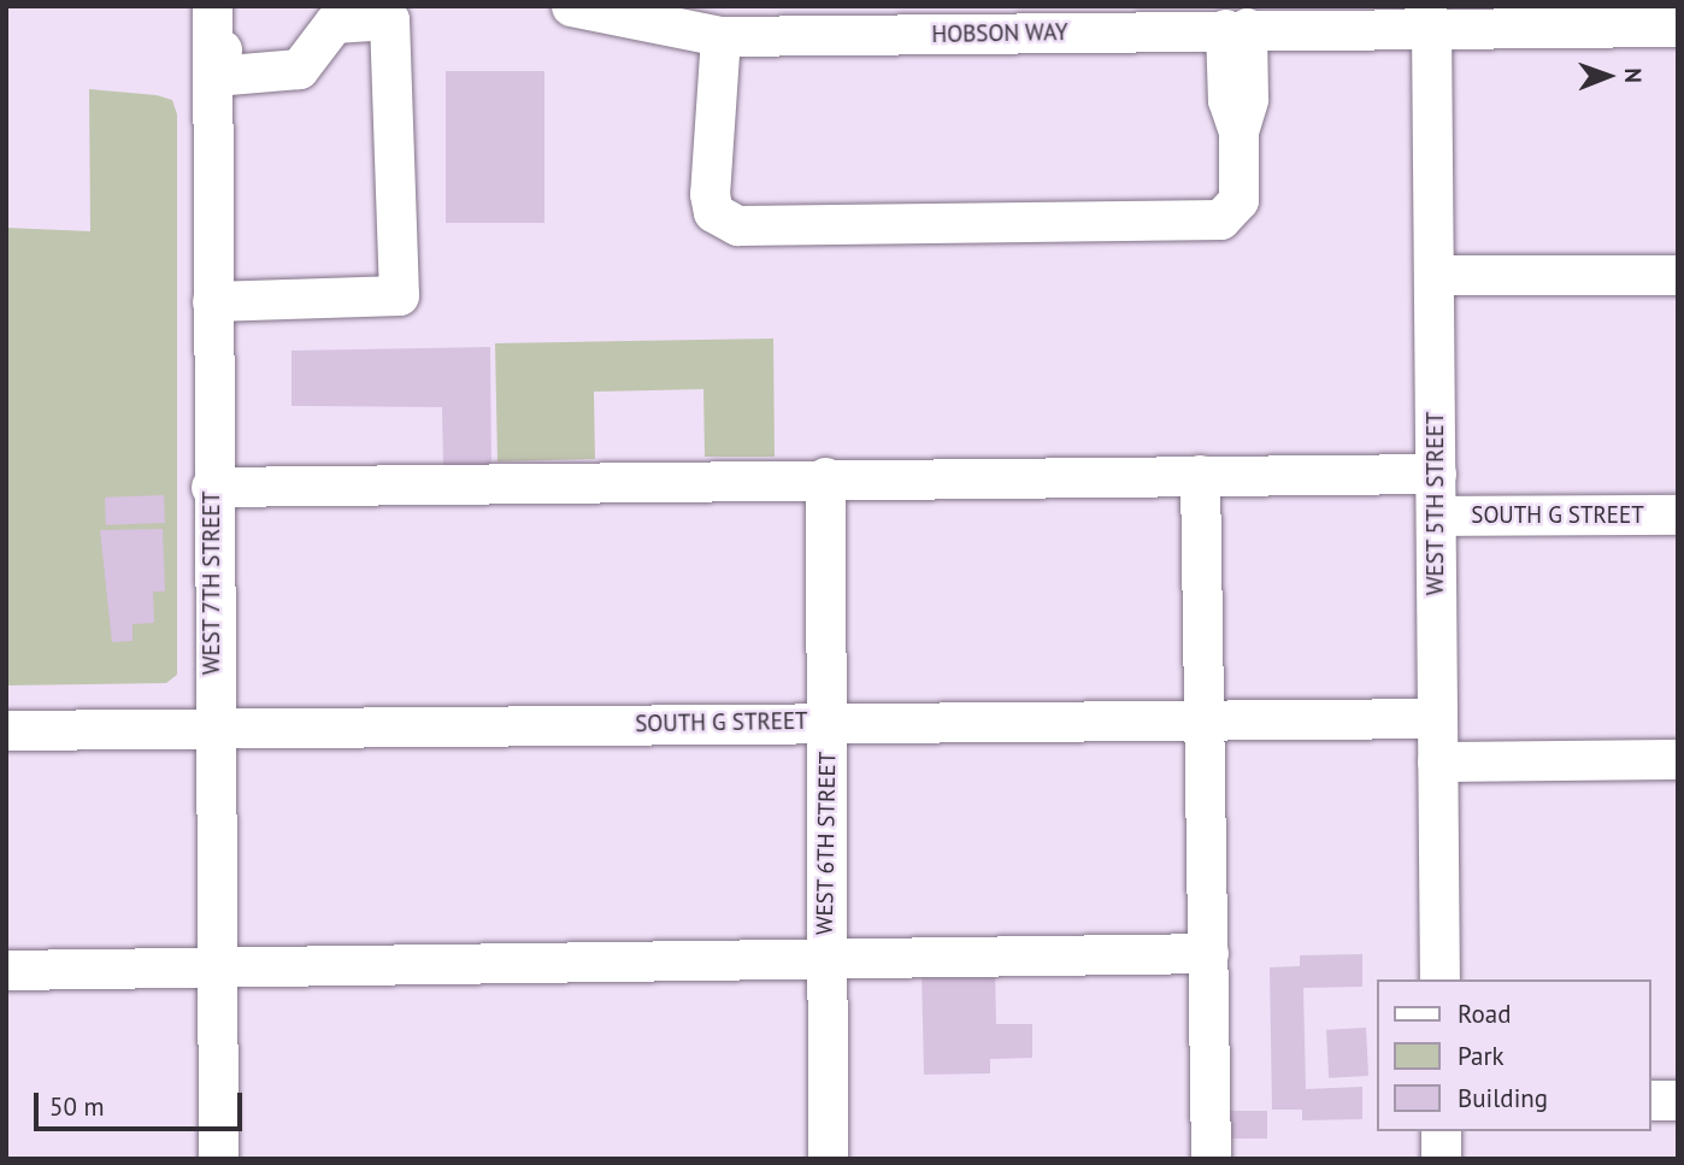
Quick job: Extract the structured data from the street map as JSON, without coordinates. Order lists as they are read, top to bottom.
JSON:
{
  "streets": {
    "street": [
      "HOBSON WAY",
      "WEST 5TH STREET",
      "SOUTH G STREET",
      "WEST 7TH STREET",
      "WEST 6TH STREET"
    ]
  },
  "crossings": [
    ["HOBSON WAY", "WEST 5TH STREET"],
    ["WEST 5TH STREET", "SOUTH G STREET"],
    ["SOUTH G STREET", "WEST 7TH STREET"],
    ["SOUTH G STREET", "WEST 6TH STREET"]
  ],
  "legend": ["Road", "Park", "Building"],
  "scale_bar": "50 m",
  "north": "right"
}
